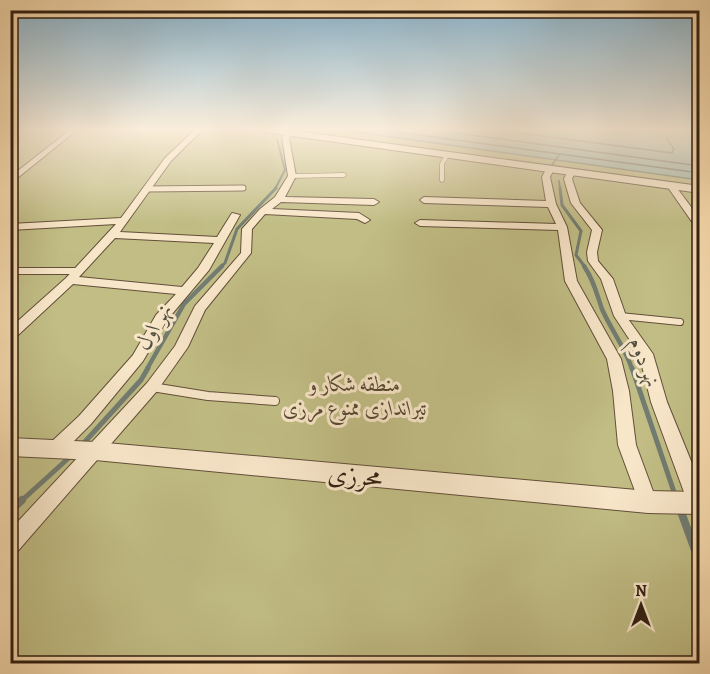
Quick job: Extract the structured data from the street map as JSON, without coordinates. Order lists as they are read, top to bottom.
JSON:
{
  "streets": {
    "street": ["محرزی"]
  },
  "water": ["نهر اول", "نهر دوم"],
  "parks": ["منطقه شکار و تیراندازی ممنوع مرزی"],
  "north": "top"
}
